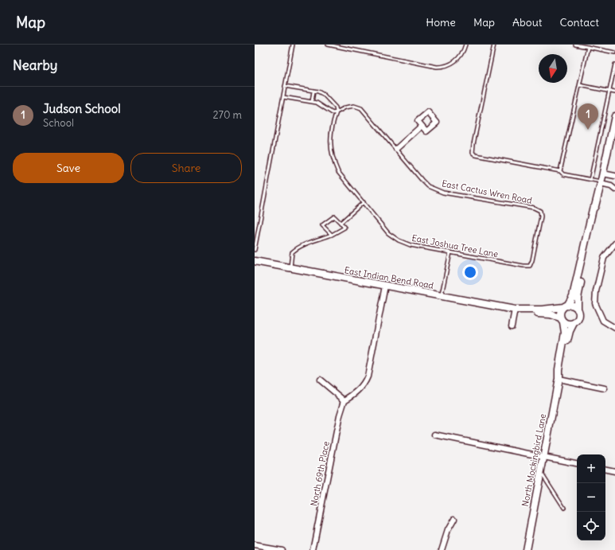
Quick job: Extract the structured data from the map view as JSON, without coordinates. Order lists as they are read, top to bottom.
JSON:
{
  "streets": {
    "street": ["East Indian Bend Road", "North Mockingbird Lane", "North 69th Place"],
    "lane": ["East Cactus Wren Road", "East Joshua Tree Lane"]
  },
  "crossings": [
    ["East Cactus Wren Road", "East Joshua Tree Lane"],
    ["East Indian Bend Road", "North Mockingbird Lane"]
  ],
  "north": "bottom",
  "page": {
    "header": "Map",
    "nav": [
      "Home",
      "Map",
      "About",
      "Contact"
    ],
    "heading": "Nearby",
    "list": [
      {
        "mark": "1",
        "name": "Judson School",
        "note": "School",
        "value": "270 m"
      }
    ],
    "pins": "1",
    "buttons": ["Save", "Share"],
    "map_buttons": ["+", "−"]
  }
}
